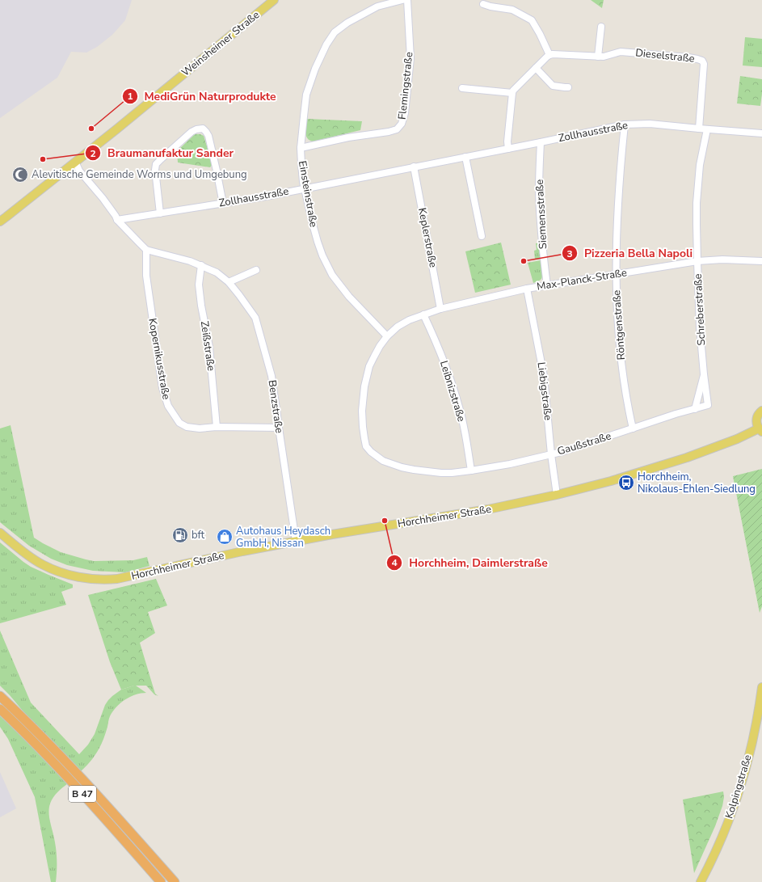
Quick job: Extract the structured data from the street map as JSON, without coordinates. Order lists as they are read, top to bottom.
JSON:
{
  "streets": {
    "highway": ["B 47"],
    "main road": ["Weinsheimer Straße", "Horchheimer Straße", "Kolpingstraße"],
    "street": [
      "Dieselstraße",
      "Flemingstraße",
      "Zollhausstraße",
      "Einsteinstraße",
      "Siemensstraße",
      "Keplerstraße",
      "Max-Planck-Straße",
      "Schreberstraße",
      "Röntgenstraße",
      "Zeißstraße",
      "Kopernikusstraße",
      "Leibnizstraße",
      "Liebigstraße",
      "Benzstraße",
      "Gaußstraße"
    ]
  },
  "crossings": [
    ["Weinsheimer Straße", "Benzstraße"],
    ["Dieselstraße", "Zollhausstraße"],
    ["Flemingstraße", "Einsteinstraße"],
    ["Zollhausstraße", "Einsteinstraße"],
    ["Zollhausstraße", "Siemensstraße"],
    ["Zollhausstraße", "Keplerstraße"],
    ["Zollhausstraße", "Schreberstraße"],
    ["Zollhausstraße", "Röntgenstraße"],
    ["Zollhausstraße", "Benzstraße"],
    ["Einsteinstraße", "Max-Planck-Straße"],
    ["Einsteinstraße", "Gaußstraße"],
    ["Siemensstraße", "Max-Planck-Straße"],
    ["Keplerstraße", "Max-Planck-Straße"],
    ["Max-Planck-Straße", "Schreberstraße"],
    ["Max-Planck-Straße", "Röntgenstraße"],
    ["Max-Planck-Straße", "Leibnizstraße"],
    ["Max-Planck-Straße", "Liebigstraße"],
    ["Max-Planck-Straße", "Gaußstraße"],
    ["Schreberstraße", "Gaußstraße"],
    ["Röntgenstraße", "Gaußstraße"],
    ["Zeißstraße", "Kopernikusstraße"],
    ["Zeißstraße", "Benzstraße"],
    ["Kopernikusstraße", "Benzstraße"],
    ["Leibnizstraße", "Gaußstraße"],
    ["Liebigstraße", "Gaußstraße"],
    ["Liebigstraße", "Horchheimer Straße"],
    ["Benzstraße", "Horchheimer Straße"]
  ],
  "places": {
    "other": [
      "MediGrün Naturprodukte",
      "Braumanufaktur Sander",
      "Pizzeria Bella Napoli",
      "Horchheim, Daimlerstraße"
    ],
    "mosque": ["Alevitische Gemeinde Worms und Umgebung"],
    "bus stop": ["Horchheim, Nikolaus-Ehlen-Siedlung"],
    "fuel station": ["bft"],
    "shop": ["Autohaus Heydasch GmbH, Nissan"]
  }
}
